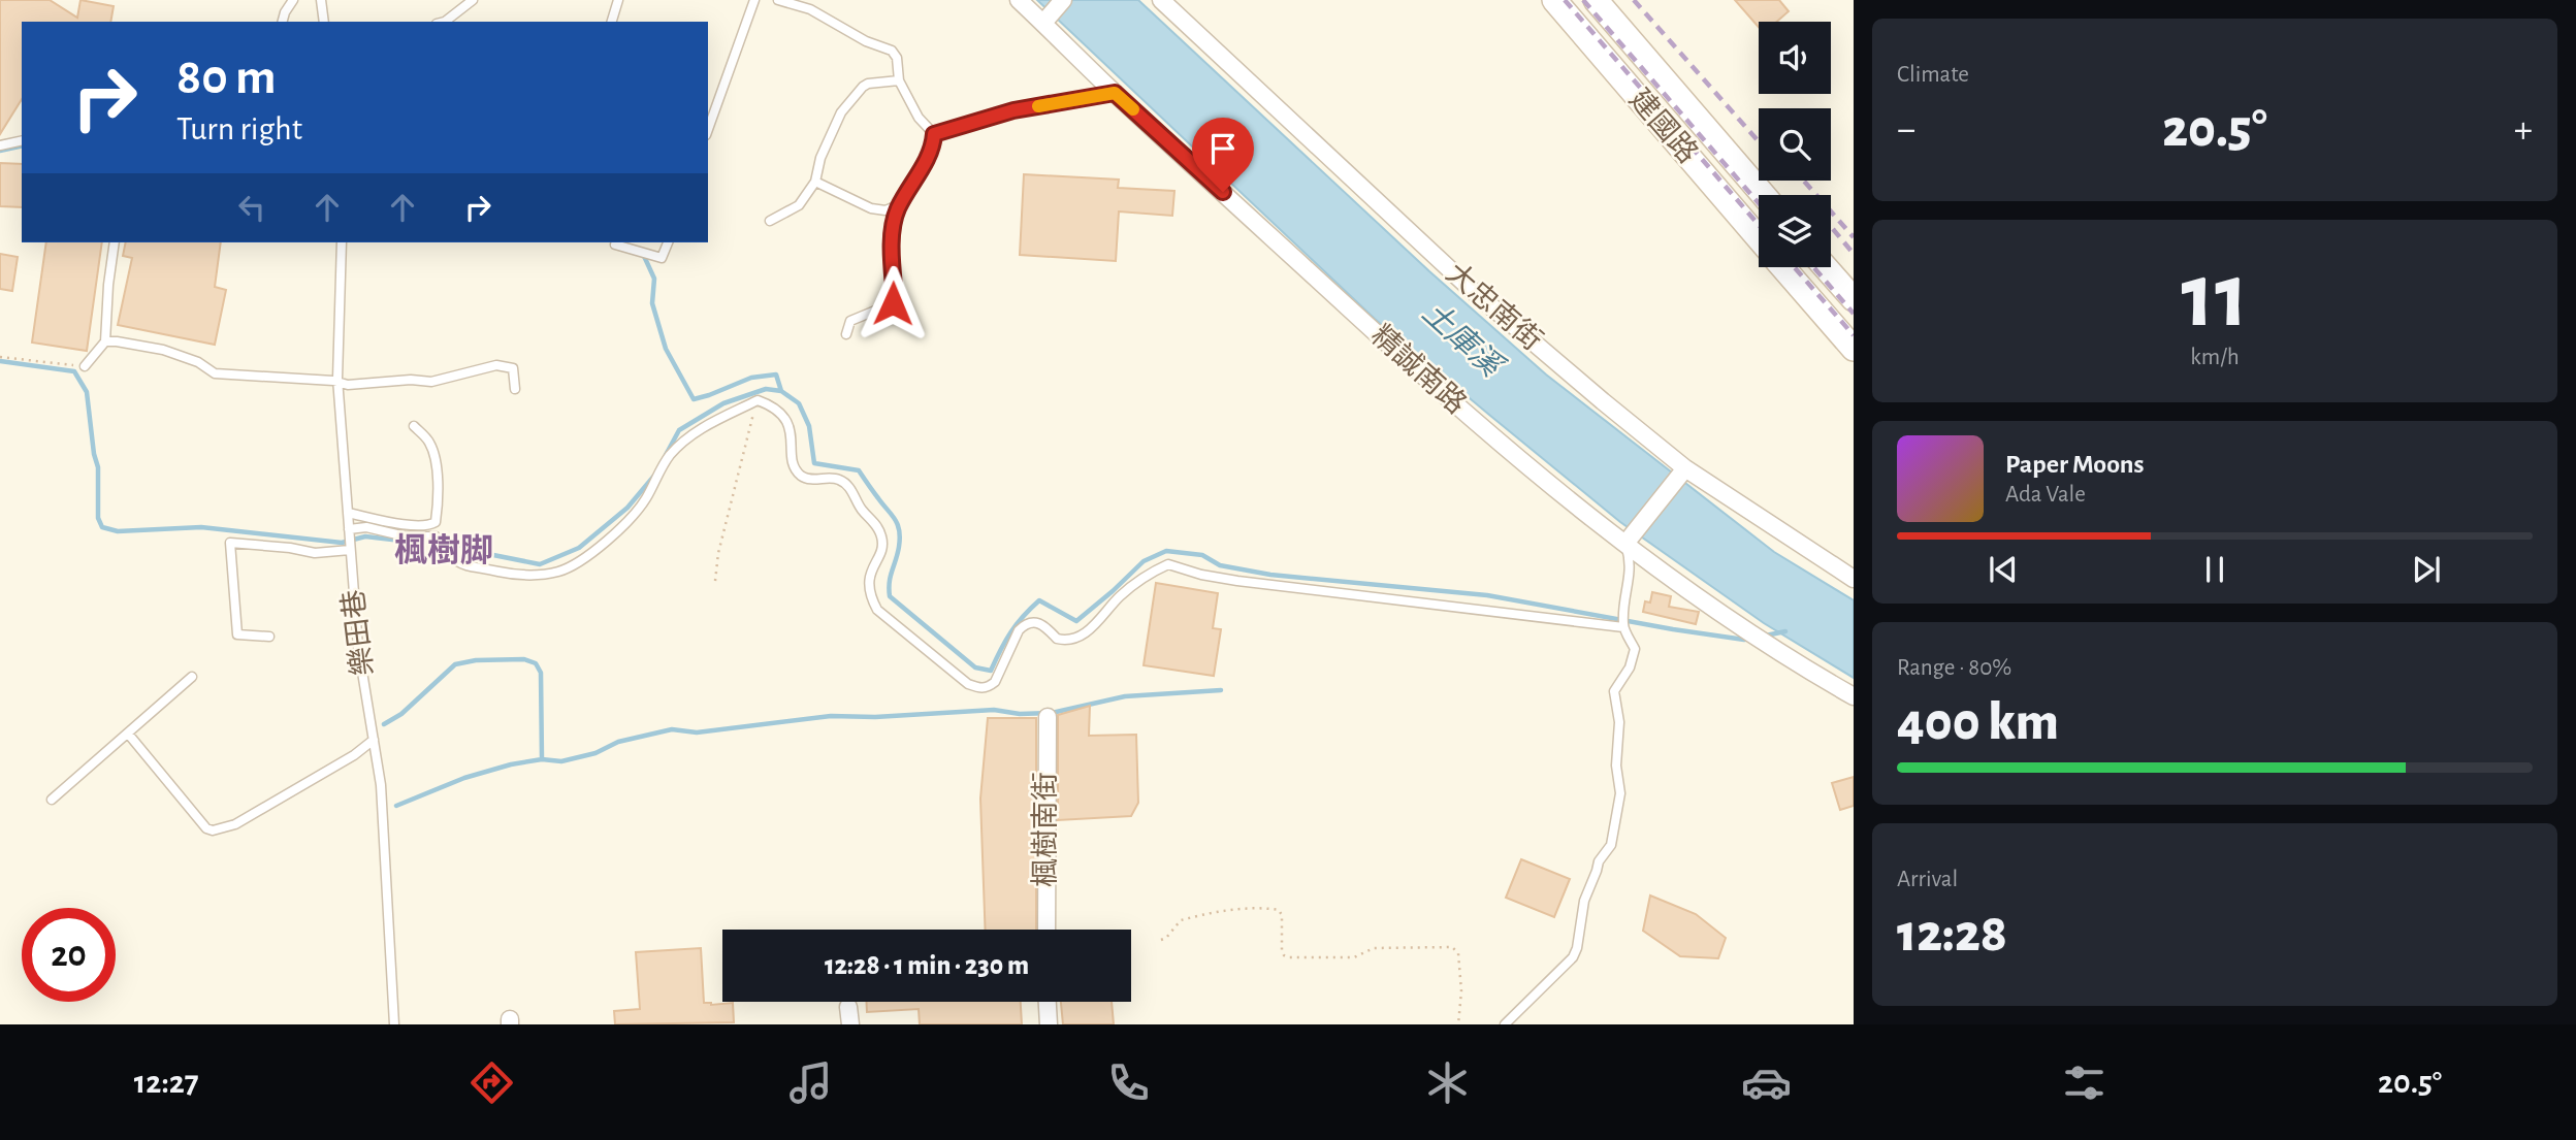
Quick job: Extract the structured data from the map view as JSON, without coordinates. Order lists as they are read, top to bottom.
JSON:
{
  "streets": {
    "main road": ["建國路"],
    "street": ["大忠南街", "精誠南路", "楓樹南街"],
    "lane": ["樂田巷"]
  },
  "districts": ["楓樹脚"],
  "water": ["土庫溪"],
  "page": {
    "tile": [
      "Climate",
      ["11", "km/h"],
      ["Range · 80%", "400 km"],
      ["Arrival", "12:28"]
    ],
    "turn": ["80 m", "Turn right"],
    "heat": ["−", "20.5°", "+"],
    "song": ["Paper Moons", "Ada Vale"],
    "limit": "20",
    "trip": "12:28 · 1 min · 230 m",
    "tabs": ["12:27", "20.5°"]
  }
}
